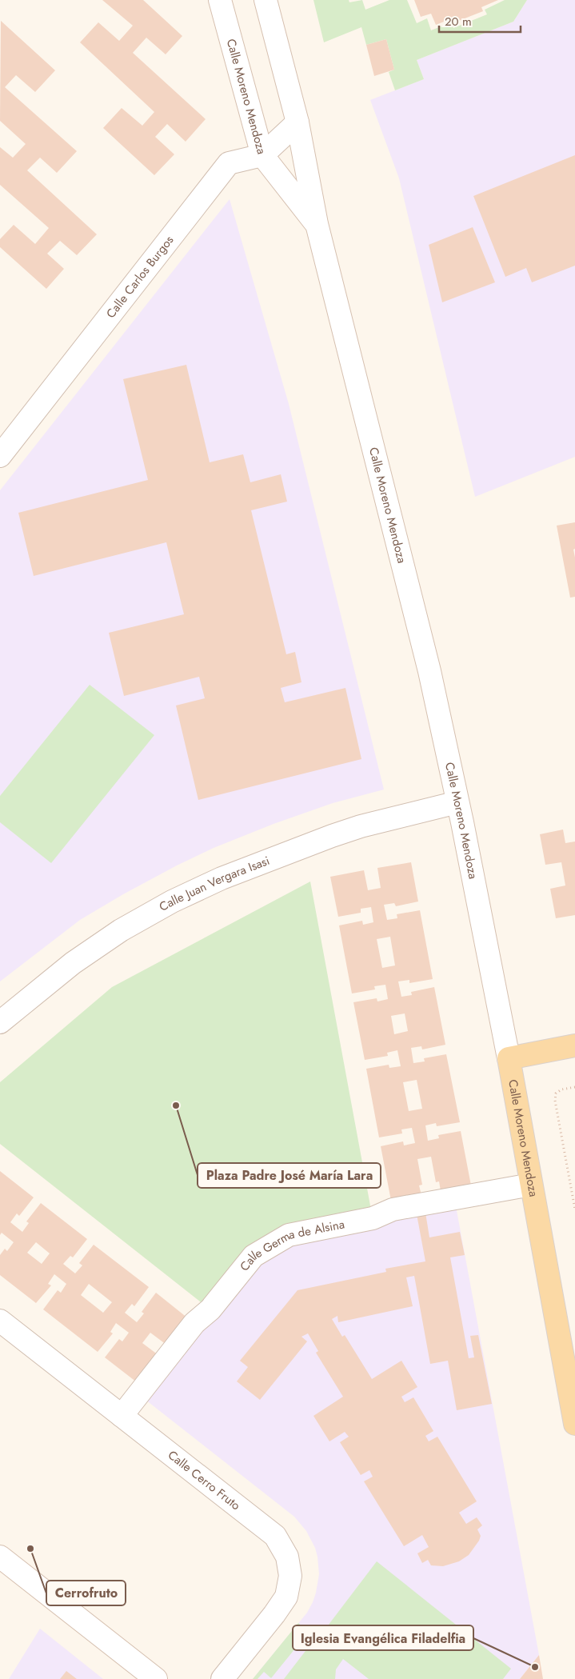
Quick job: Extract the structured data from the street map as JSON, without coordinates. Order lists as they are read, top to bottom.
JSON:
{
  "streets": {
    "main road": ["Calle Moreno Mendoza"],
    "street": [
      "Calle Carlos Burgos",
      "Calle Juan Vergara Isasi",
      "Calle Germa de Alsina",
      "Calle Cerro Fruto"
    ]
  },
  "crossings": [
    ["Calle Moreno Mendoza", "Calle Carlos Burgos"],
    ["Calle Moreno Mendoza", "Calle Juan Vergara Isasi"],
    ["Calle Moreno Mendoza", "Calle Germa de Alsina"],
    ["Calle Germa de Alsina", "Calle Cerro Fruto"]
  ],
  "places": ["Plaza Padre José María Lara", "Cerrofruto", "Iglesia Evangélica Filadelfia"],
  "scale_bar": "20 m"
}
